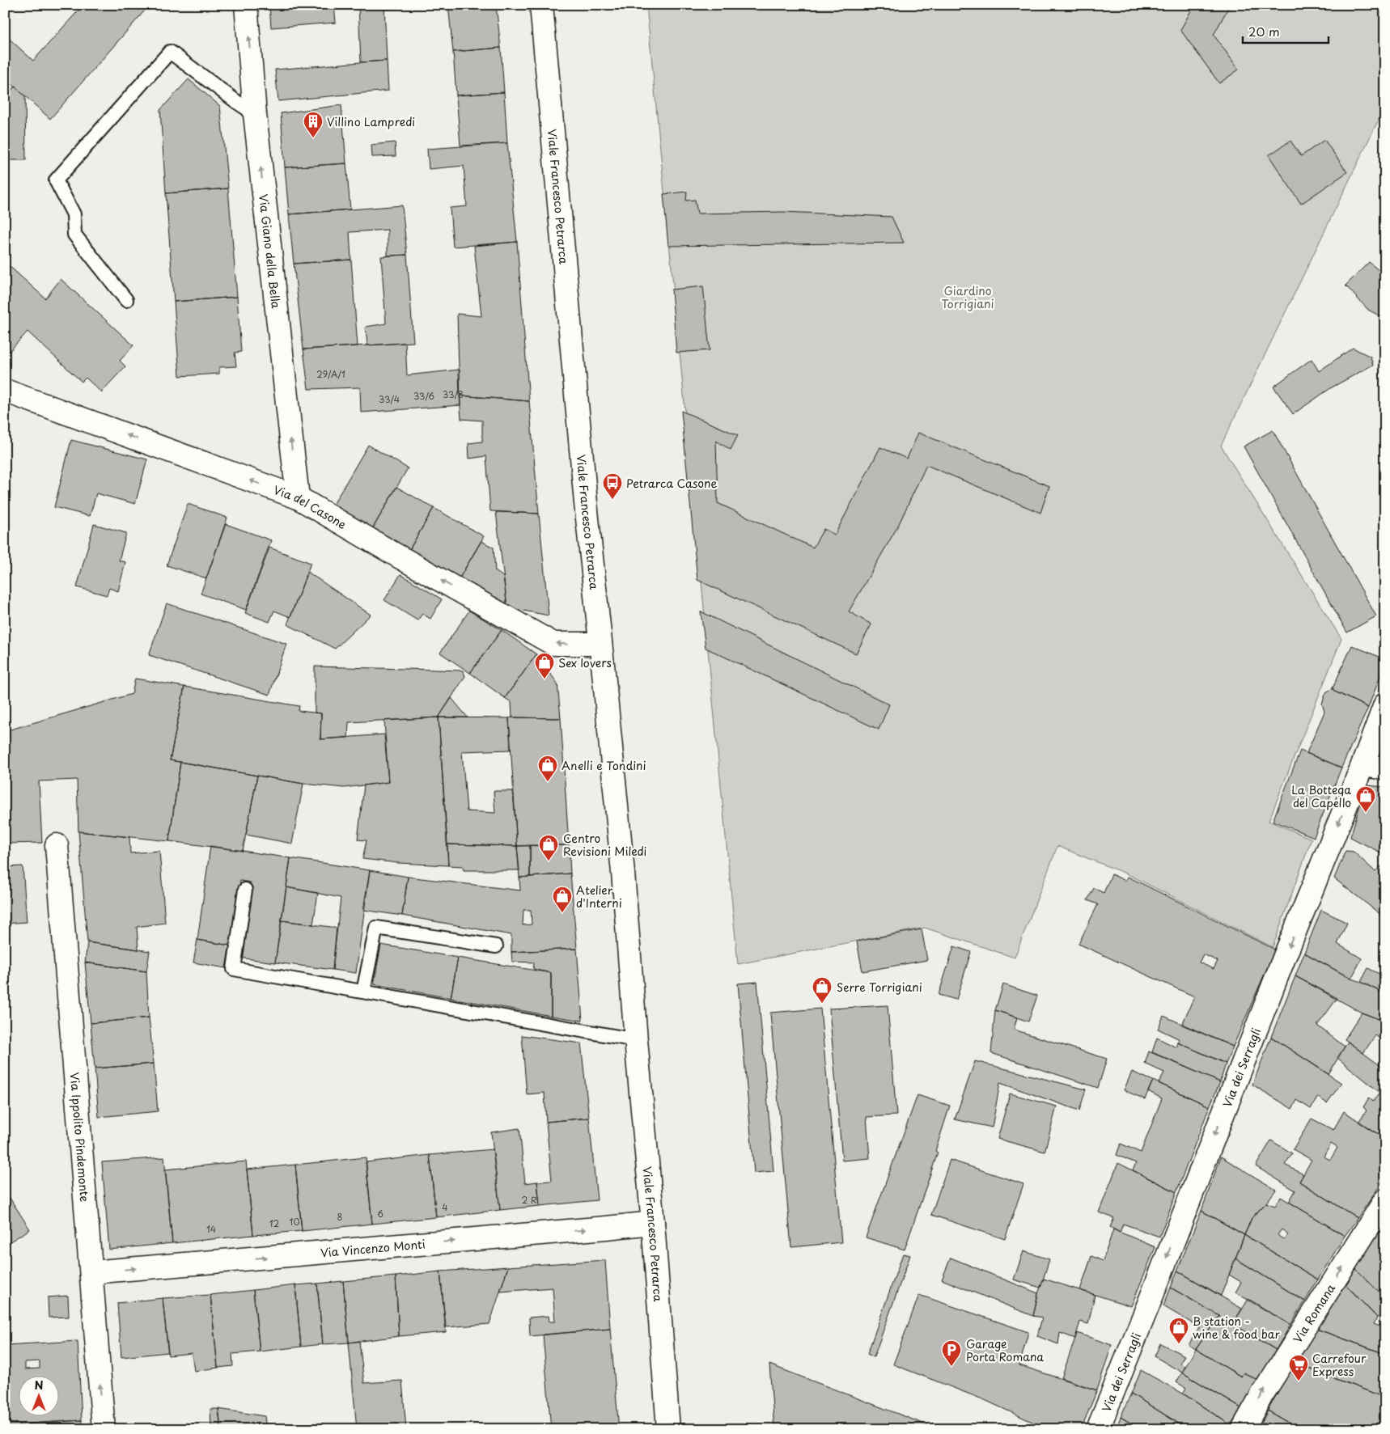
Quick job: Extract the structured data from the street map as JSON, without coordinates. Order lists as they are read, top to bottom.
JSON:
{
  "streets": {
    "street": [
      "Viale Francesco Petrarca",
      "Via Giano della Bella",
      "Via del Casone",
      "Via dei Serragli",
      "Via Ippolito Pindemonte",
      "Via Vincenzo Monti",
      "Via Romana"
    ]
  },
  "crossings": [
    ["Viale Francesco Petrarca", "Via del Casone"],
    ["Viale Francesco Petrarca", "Via Vincenzo Monti"],
    ["Via Giano della Bella", "Via del Casone"],
    ["Via Ippolito Pindemonte", "Via Vincenzo Monti"]
  ],
  "one_way": [
    "Via Giano della Bella",
    "Via del Casone",
    "Via dei Serragli",
    "Via Vincenzo Monti",
    "Via Romana"
  ],
  "parks": ["Giardino Torrigiani"],
  "places": {
    "building": ["Villino Lampredi"],
    "bus stop": ["Petrarca Casone"],
    "shop": [
      "Sex lovers",
      "Anelli e Tondini",
      "La Bottega del Capello",
      "Centro Revisioni Miledi",
      "Atelier d'Interni",
      "Serre Torrigiani",
      "B station - wine & food bar"
    ],
    "parking": ["Garage Porta Romana"],
    "supermarket": ["Carrefour Express"]
  },
  "house_numbers": [
    "29/A/1",
    "33/8",
    "33/6",
    "33/4",
    "2 R",
    "4",
    "6",
    "8",
    "10",
    "12",
    "14"
  ],
  "scale_bar": "20 m",
  "north": "top"
}
